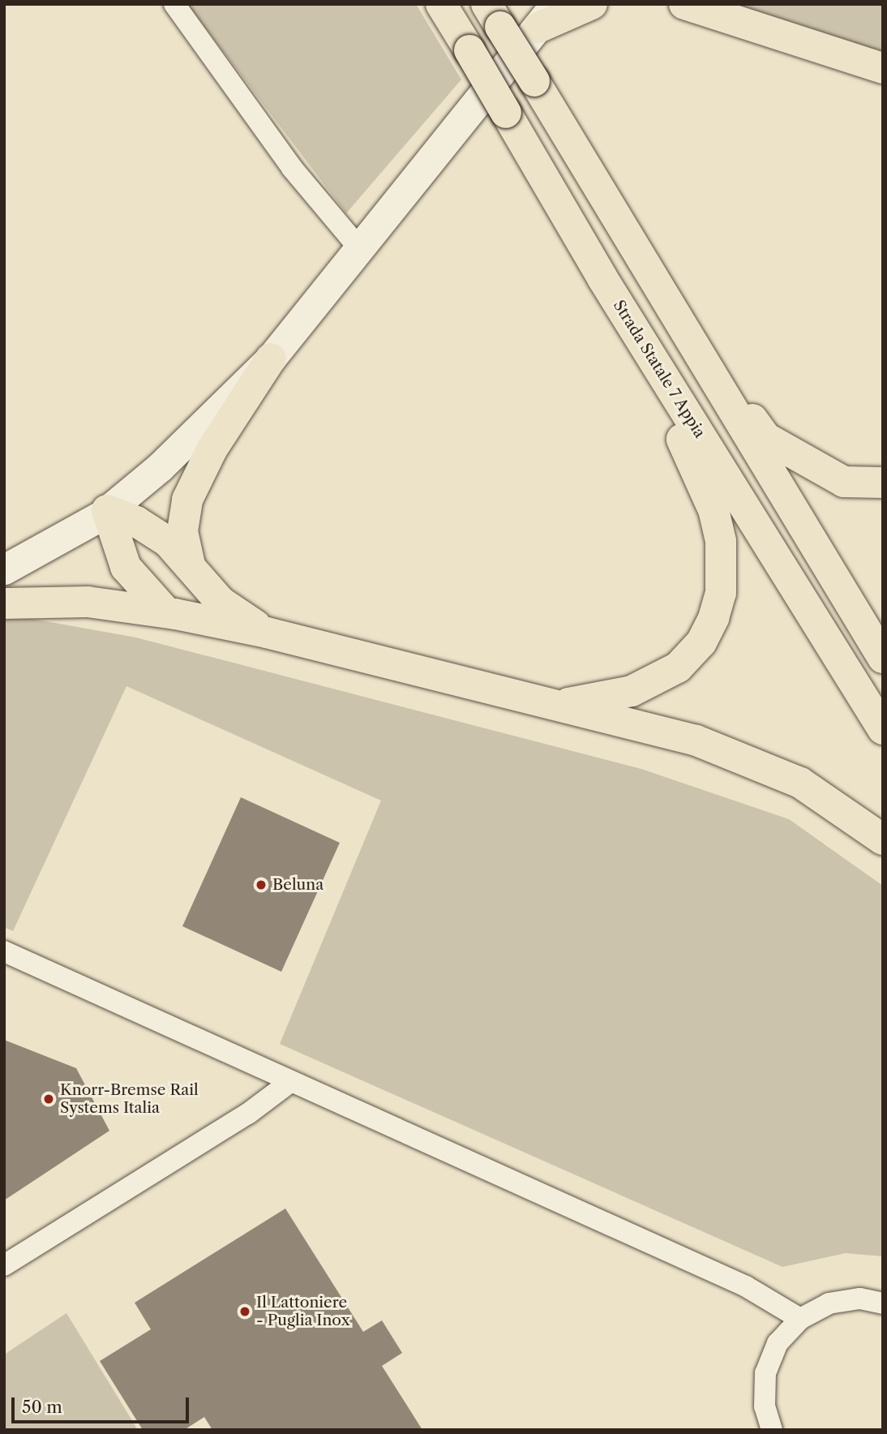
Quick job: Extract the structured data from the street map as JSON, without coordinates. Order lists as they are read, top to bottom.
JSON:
{
  "streets": {
    "highway": ["Strada Statale 7 Appia"]
  },
  "places": ["Beluna", "Knorr-Bremse Rail Systems Italia", "Il Lattoniere - Puglia Inox"],
  "scale_bar": "50 m"
}
